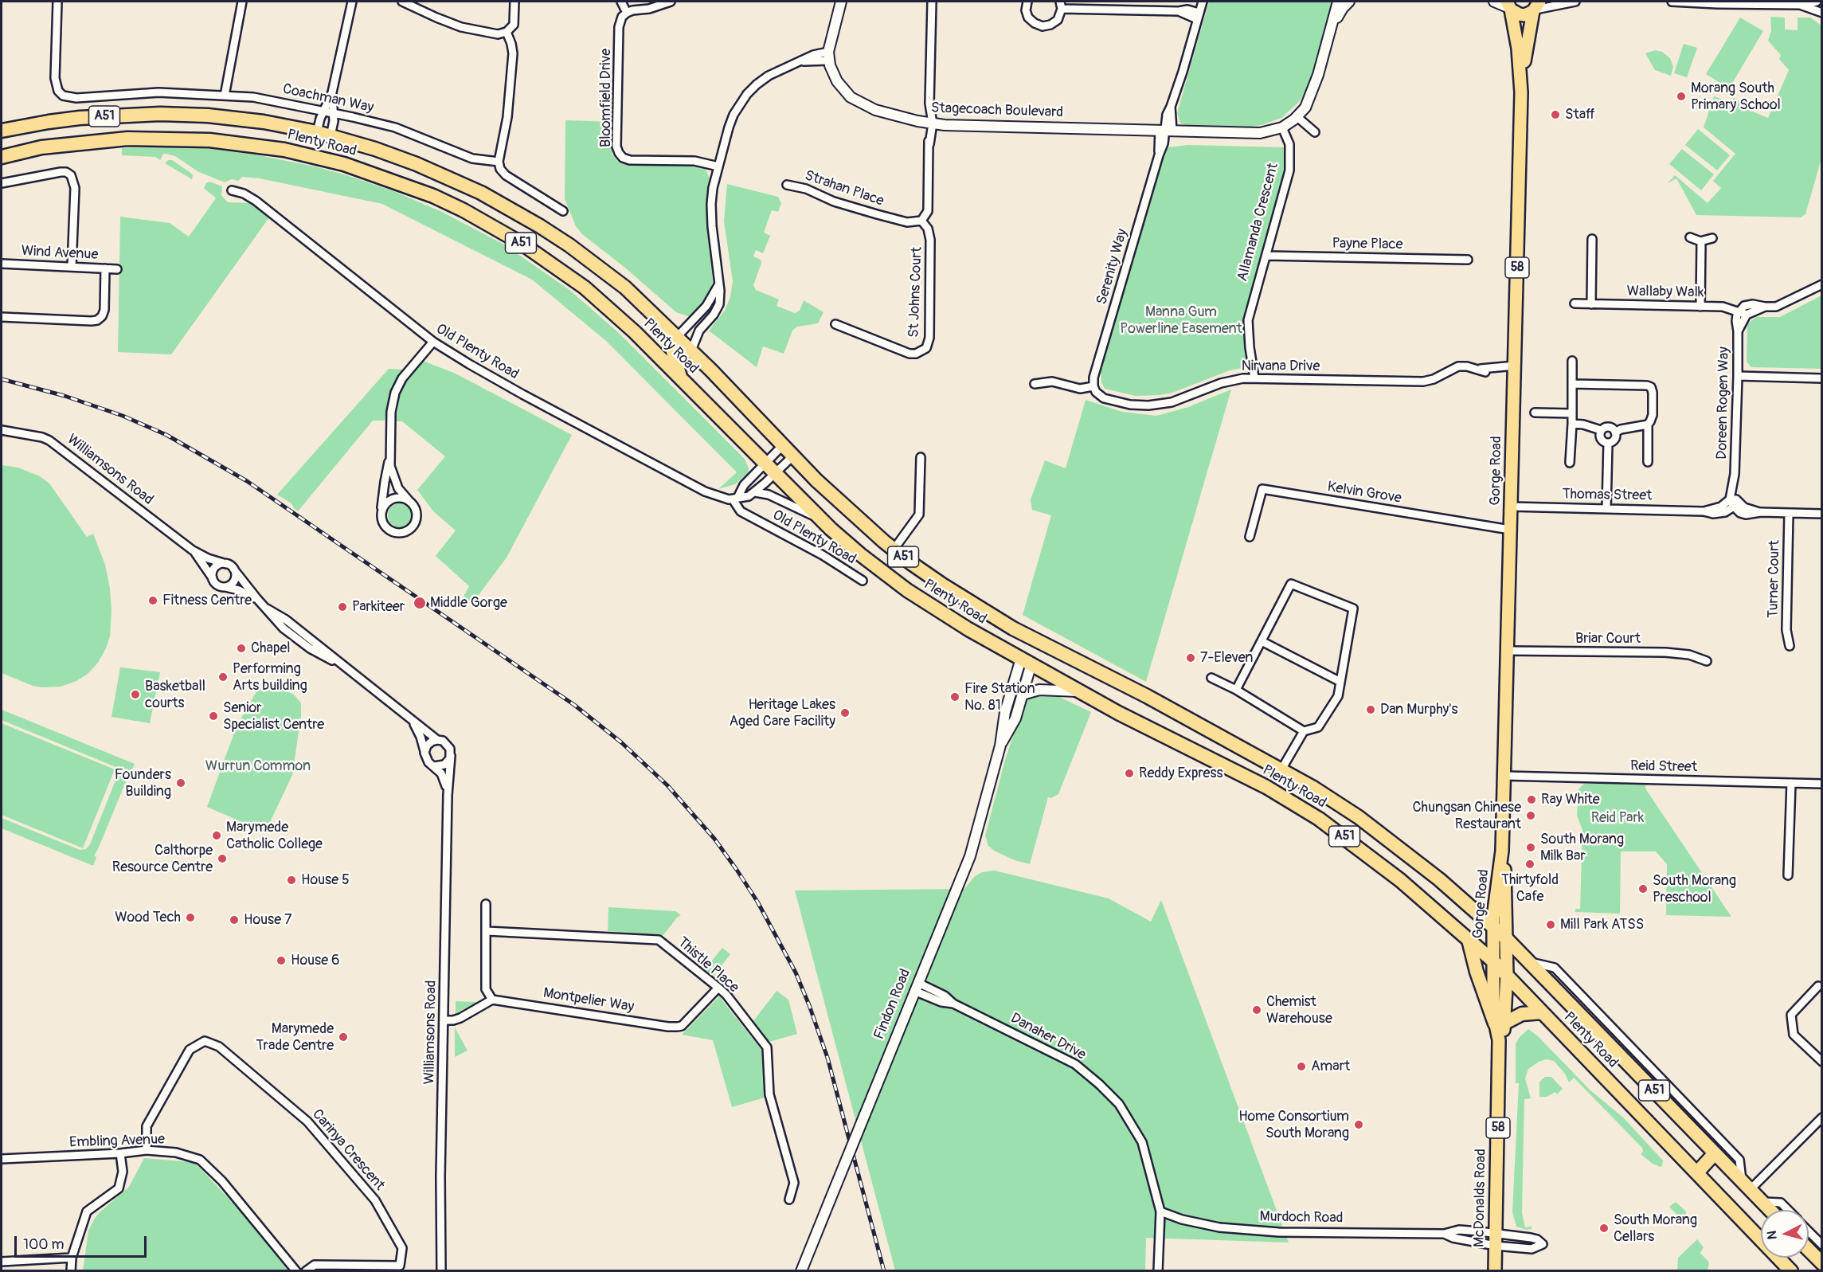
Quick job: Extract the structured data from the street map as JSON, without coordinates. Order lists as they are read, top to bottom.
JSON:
{
  "streets": {
    "highway": ["A51", "Plenty Road", "Findon Road"],
    "main road": ["58", "Gorge Road", "McDonalds Road"],
    "street": [
      "Bloomfield Drive",
      "Coachman Way",
      "Stagecoach Boulevard",
      "Strahan Place",
      "Allamanda Crescent",
      "Payne Place",
      "Wind Avenue",
      "Serenity Way",
      "St Johns Court",
      "Wallaby Walk",
      "Old Plenty Road",
      "Nirvana Drive",
      "Doreen Rogen Way",
      "Williamsons Road",
      "Kelvin Grove",
      "Thomas Street",
      "Turner Court",
      "Briar Court",
      "Reid Street",
      "Thistle Place",
      "Montpelier Way",
      "Danaher Drive",
      "Embling Avenue",
      "Carinya Crescent",
      "Murdoch Road"
    ]
  },
  "crossings": [
    ["Stagecoach Boulevard", "Serenity Way"],
    ["Plenty Road", "Gorge Road"],
    ["Plenty Road", "Findon Road"],
    ["Plenty Road", "McDonalds Road"],
    ["Strahan Place", "St Johns Court"],
    ["Allamanda Crescent", "Payne Place"],
    ["Allamanda Crescent", "Nirvana Drive"],
    ["Serenity Way", "Nirvana Drive"],
    ["Wallaby Walk", "Doreen Rogen Way"],
    ["Nirvana Drive", "Gorge Road"],
    ["Doreen Rogen Way", "Thomas Street"],
    ["Gorge Road", "Kelvin Grove"],
    ["Gorge Road", "Thomas Street"],
    ["Gorge Road", "Briar Court"],
    ["Gorge Road", "Reid Street"],
    ["Gorge Road", "McDonalds Road"],
    ["Thistle Place", "Montpelier Way"],
    ["Findon Road", "Danaher Drive"],
    ["Danaher Drive", "Murdoch Road"],
    ["Embling Avenue", "Carinya Crescent"],
    ["McDonalds Road", "Murdoch Road"]
  ],
  "parks": ["Manna Gum Powerline Easement", "Wurrun Common", "Reid Park"],
  "places": [
    "Morang South Primary School",
    "Staff",
    "Fitness Centre",
    "Middle Gorge",
    "Parkiteer",
    "Chapel",
    "7-Eleven",
    "Performing Arts building",
    "Basketball courts",
    "Fire Station No. 81",
    "Dan Murphy's",
    "Heritage Lakes Aged Care Facility",
    "Senior Specialist Centre",
    "Reddy Express",
    "Founders Building",
    "Ray White",
    "Chungsan Chinese Restaurant",
    "Marymede Catholic College",
    "South Morang Milk Bar",
    "Calthorpe Resource Centre",
    "Thirtyfold Cafe",
    "House 5",
    "South Morang Preschool",
    "Wood Tech",
    "House 7",
    "Mill Park ATSS",
    "House 6",
    "Chemist Warehouse",
    "Marymede Trade Centre",
    "Amart",
    "Home Consortium South Morang",
    "South Morang Cellars"
  ],
  "scale_bar": "100 m",
  "north": "left"
}
